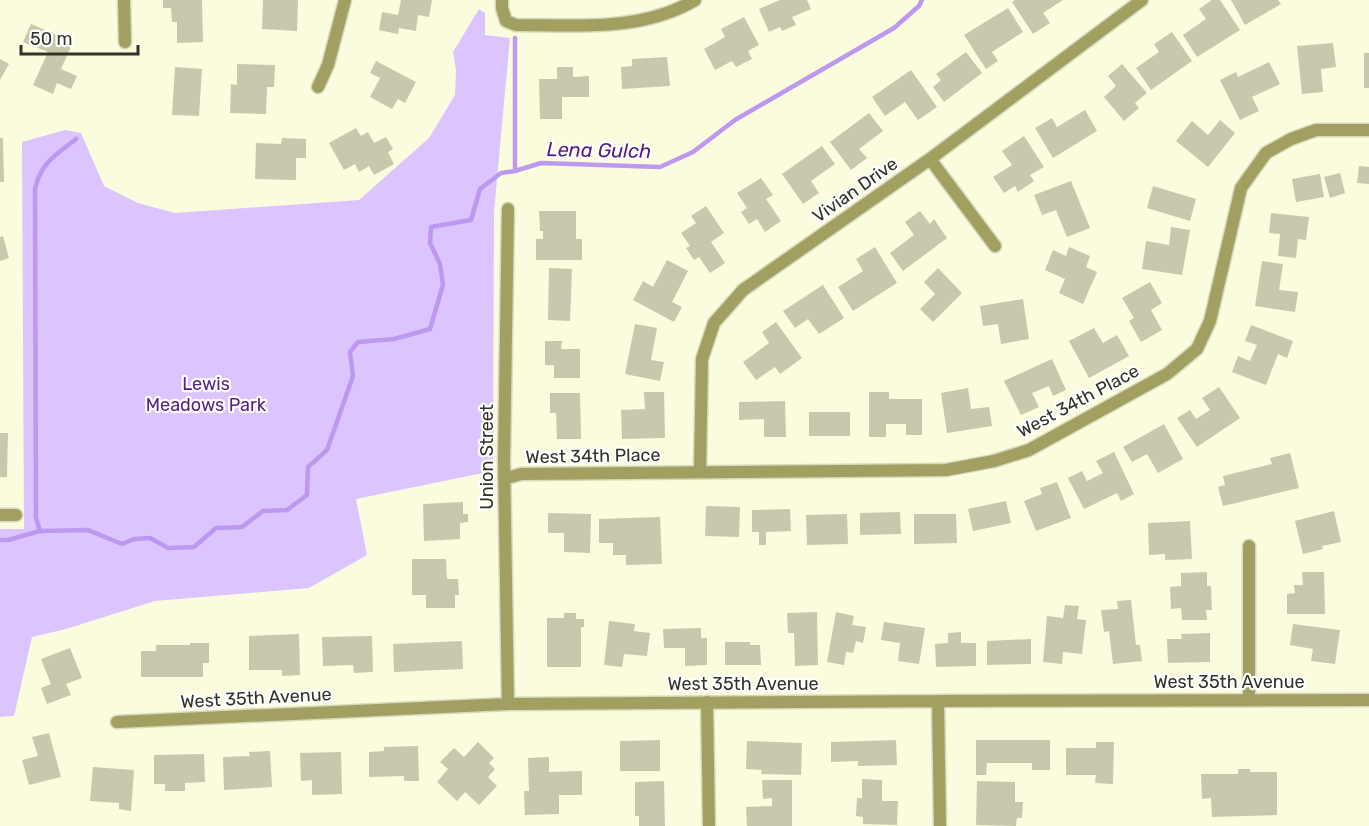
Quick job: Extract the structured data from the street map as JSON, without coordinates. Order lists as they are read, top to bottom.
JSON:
{
  "streets": {
    "street": [
      "Vivian Drive",
      "West 34th Place",
      "Union Street",
      "West 35th Avenue"
    ]
  },
  "crossings": [
    ["Vivian Drive", "West 34th Place"],
    ["West 34th Place", "Union Street"],
    ["Union Street", "West 35th Avenue"]
  ],
  "water": ["Lena Gulch"],
  "parks": ["Lewis Meadows Park"],
  "scale_bar": "50 m"
}
